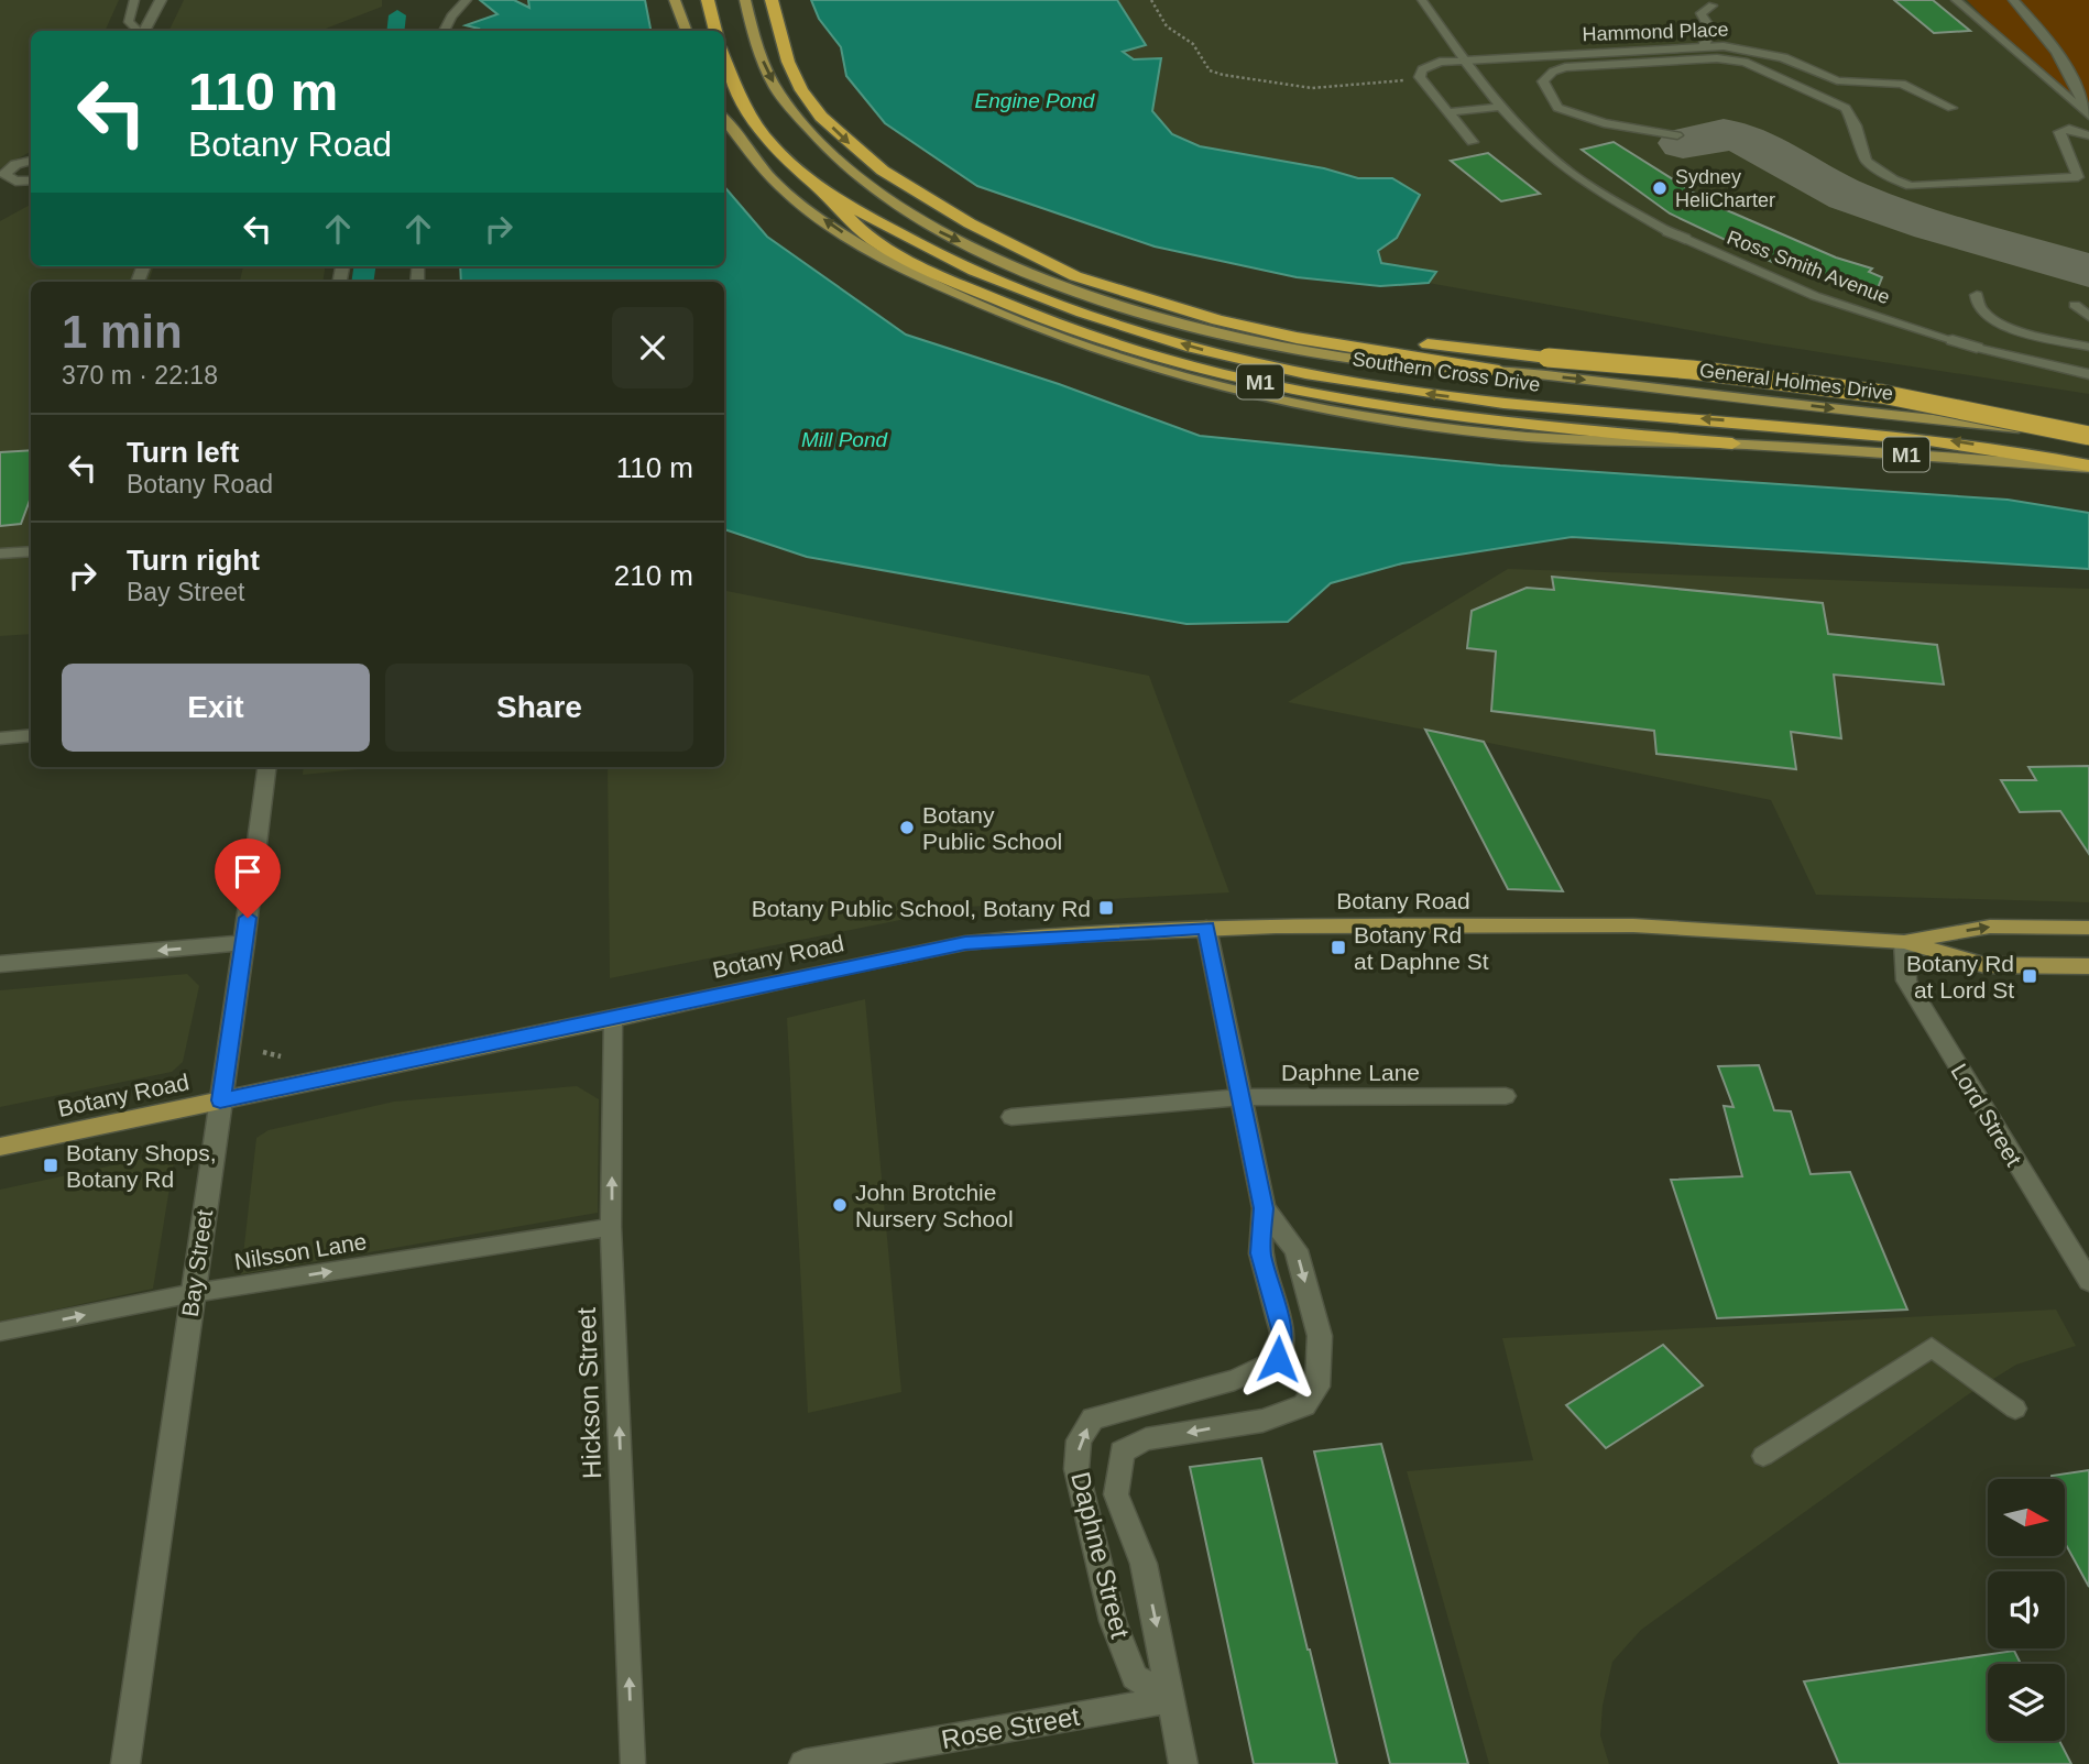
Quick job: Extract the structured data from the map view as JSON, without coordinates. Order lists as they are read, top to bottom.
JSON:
{
  "streets": {
    "highway": ["Southern Cross Drive", "M1"],
    "main road": ["General Holmes Drive", "Botany Road"],
    "street": [
      "Hammond Place",
      "Ross Smith Avenue",
      "Lord Street",
      "Bay Street",
      "Daphne Street",
      "Rose Street"
    ],
    "lane": ["Daphne Lane", "Nilsson Lane", "Hickson Street"]
  },
  "crossings": [
    ["Hammond Place", "Ross Smith Avenue"],
    ["Southern Cross Drive", "M1"],
    ["Southern Cross Drive", "General Holmes Drive"],
    ["Botany Road", "Lord Street"],
    ["Botany Road", "Bay Street"],
    ["Botany Road", "Hickson Street"],
    ["Botany Road", "Daphne Street"],
    ["Daphne Lane", "Daphne Street"],
    ["Nilsson Lane", "Bay Street"],
    ["Nilsson Lane", "Hickson Street"],
    ["Daphne Street", "Rose Street"]
  ],
  "one_way": ["Nilsson Lane", "Hickson Street"],
  "water": ["Engine Pond", "Mill Pond"],
  "places": {
    "other": ["Sydney HeliCharter", "Botany Public School", "John Brotchie Nursery School"],
    "transit": [
      "Botany Public School, Botany Rd",
      "Botany Rd at Daphne St",
      "Botany Rd at Lord St",
      "Botany Shops, Botany Rd"
    ]
  },
  "north": "right",
  "page": {
    "turn": ["110 m", "Botany Road"],
    "heading": ["1 min", "370 m · 22:18"],
    "list": [
      {
        "name": "Turn left",
        "note": "Botany Road",
        "value": "110 m"
      },
      {
        "name": "Turn right",
        "note": "Bay Street",
        "value": "210 m"
      }
    ],
    "buttons": ["Exit", "Share"]
  }
}
